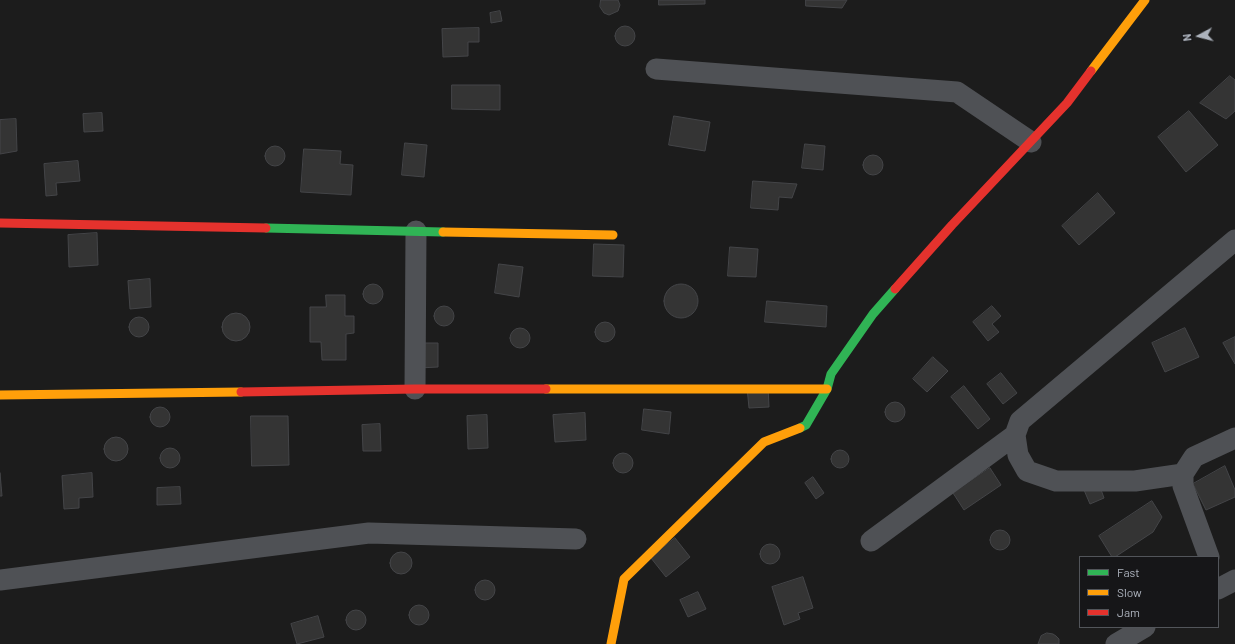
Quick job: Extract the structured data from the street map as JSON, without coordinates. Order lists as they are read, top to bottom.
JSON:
{
  "legend": ["Fast", "Slow", "Jam"],
  "north": "left"
}
